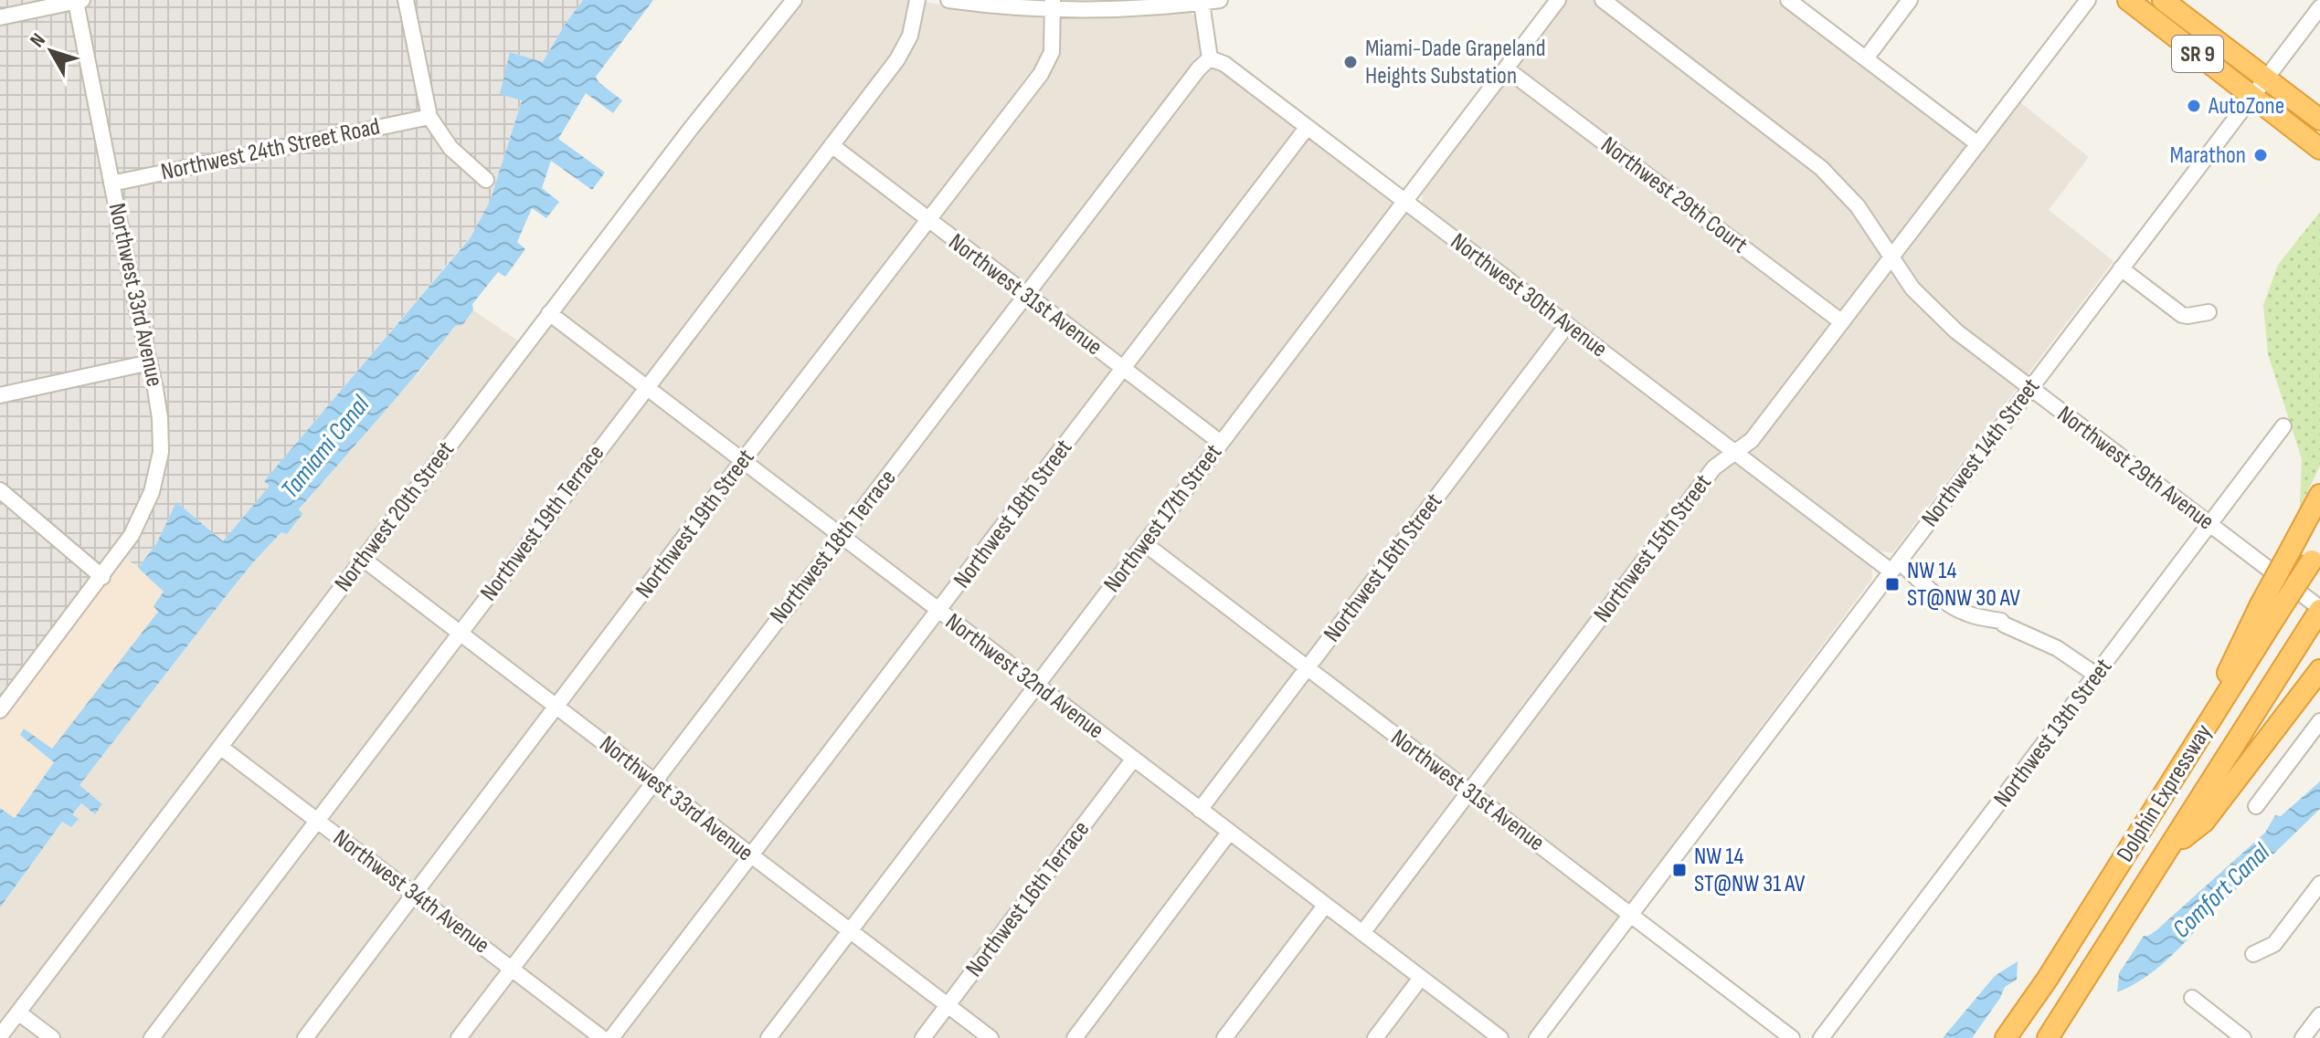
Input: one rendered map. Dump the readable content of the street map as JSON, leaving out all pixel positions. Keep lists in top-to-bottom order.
{
  "streets": {
    "highway": ["SR 9", "Dolphin Expressway"],
    "street": [
      "Northwest 24th Street Road",
      "Northwest 29th Court",
      "Northwest 33rd Avenue",
      "Northwest 31st Avenue",
      "Northwest 30th Avenue",
      "Northwest 14th Street",
      "Northwest 29th Avenue",
      "Northwest 18th Street",
      "Northwest 20th Street",
      "Northwest 17th Street",
      "Northwest 19th Terrace",
      "Northwest 19th Street",
      "Northwest 18th Terrace",
      "Northwest 15th Street",
      "Northwest 16th Street",
      "Northwest 32nd Avenue",
      "Northwest 13th Street",
      "Northwest 34th Avenue",
      "Northwest 16th Terrace"
    ]
  },
  "crossings": [
    ["SR 9", "Northwest 14th Street"],
    ["Northwest 24th Street Road", "Northwest 33rd Avenue"],
    ["Northwest 29th Court", "Northwest 17th Street"],
    ["Northwest 29th Court", "Northwest 15th Street"],
    ["Northwest 33rd Avenue", "Northwest 18th Street"],
    ["Northwest 33rd Avenue", "Northwest 20th Street"],
    ["Northwest 33rd Avenue", "Northwest 17th Street"],
    ["Northwest 33rd Avenue", "Northwest 19th Terrace"],
    ["Northwest 33rd Avenue", "Northwest 19th Street"],
    ["Northwest 33rd Avenue", "Northwest 18th Terrace"],
    ["Northwest 33rd Avenue", "Northwest 16th Terrace"],
    ["Northwest 31st Avenue", "Northwest 14th Street"],
    ["Northwest 31st Avenue", "Northwest 18th Street"],
    ["Northwest 31st Avenue", "Northwest 17th Street"],
    ["Northwest 31st Avenue", "Northwest 19th Terrace"],
    ["Northwest 31st Avenue", "Northwest 19th Street"],
    ["Northwest 31st Avenue", "Northwest 18th Terrace"],
    ["Northwest 31st Avenue", "Northwest 15th Street"],
    ["Northwest 31st Avenue", "Northwest 16th Street"],
    ["Northwest 30th Avenue", "Northwest 14th Street"],
    ["Northwest 30th Avenue", "Northwest 18th Street"],
    ["Northwest 30th Avenue", "Northwest 17th Street"],
    ["Northwest 30th Avenue", "Northwest 18th Terrace"],
    ["Northwest 30th Avenue", "Northwest 15th Street"],
    ["Northwest 30th Avenue", "Northwest 16th Street"],
    ["Northwest 30th Avenue", "Northwest 13th Street"],
    ["Northwest 14th Street", "Northwest 29th Avenue"],
    ["Northwest 29th Avenue", "Northwest 15th Street"],
    ["Northwest 29th Avenue", "Northwest 13th Street"],
    ["Northwest 29th Avenue", "Dolphin Expressway"],
    ["Northwest 18th Street", "Northwest 32nd Avenue"],
    ["Northwest 20th Street", "Northwest 32nd Avenue"],
    ["Northwest 20th Street", "Northwest 34th Avenue"],
    ["Northwest 17th Street", "Northwest 32nd Avenue"],
    ["Northwest 19th Terrace", "Northwest 32nd Avenue"],
    ["Northwest 19th Terrace", "Northwest 34th Avenue"],
    ["Northwest 19th Street", "Northwest 32nd Avenue"],
    ["Northwest 19th Street", "Northwest 34th Avenue"],
    ["Northwest 18th Terrace", "Northwest 32nd Avenue"],
    ["Northwest 18th Terrace", "Northwest 34th Avenue"],
    ["Northwest 15th Street", "Northwest 32nd Avenue"],
    ["Northwest 16th Street", "Northwest 32nd Avenue"],
    ["Northwest 32nd Avenue", "Northwest 16th Terrace"]
  ],
  "water": ["Tamiami Canal", "Comfort Canal"],
  "places": {
    "other": ["Miami-Dade Grapeland Heights Substation", "AutoZone", "Marathon"],
    "transit": ["NW 14 ST@NW 30 AV", "NW 14 ST@NW 31 AV"]
  },
  "north": "top left"
}
